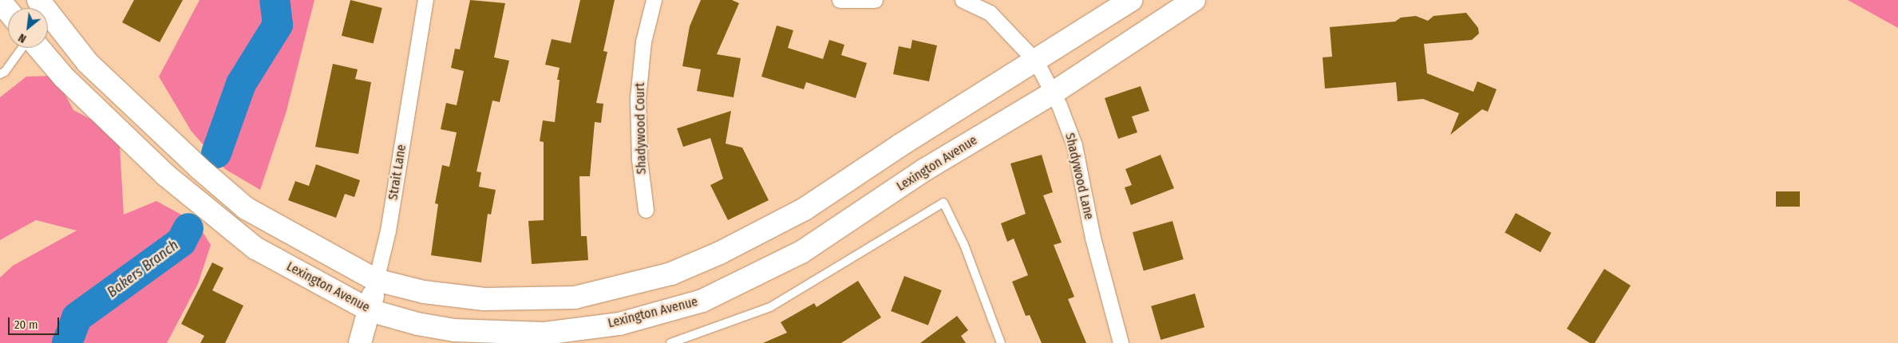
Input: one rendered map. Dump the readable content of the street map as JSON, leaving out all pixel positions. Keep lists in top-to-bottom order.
{
  "streets": {
    "street": [
      "Shadywood Court",
      "Lexington Avenue",
      "Strait Lane",
      "Shadywood Lane"
    ]
  },
  "crossings": [
    ["Lexington Avenue", "Strait Lane"],
    ["Lexington Avenue", "Shadywood Lane"]
  ],
  "water": ["Bakers Branch"],
  "scale_bar": "20 m",
  "north": "bottom left"
}
